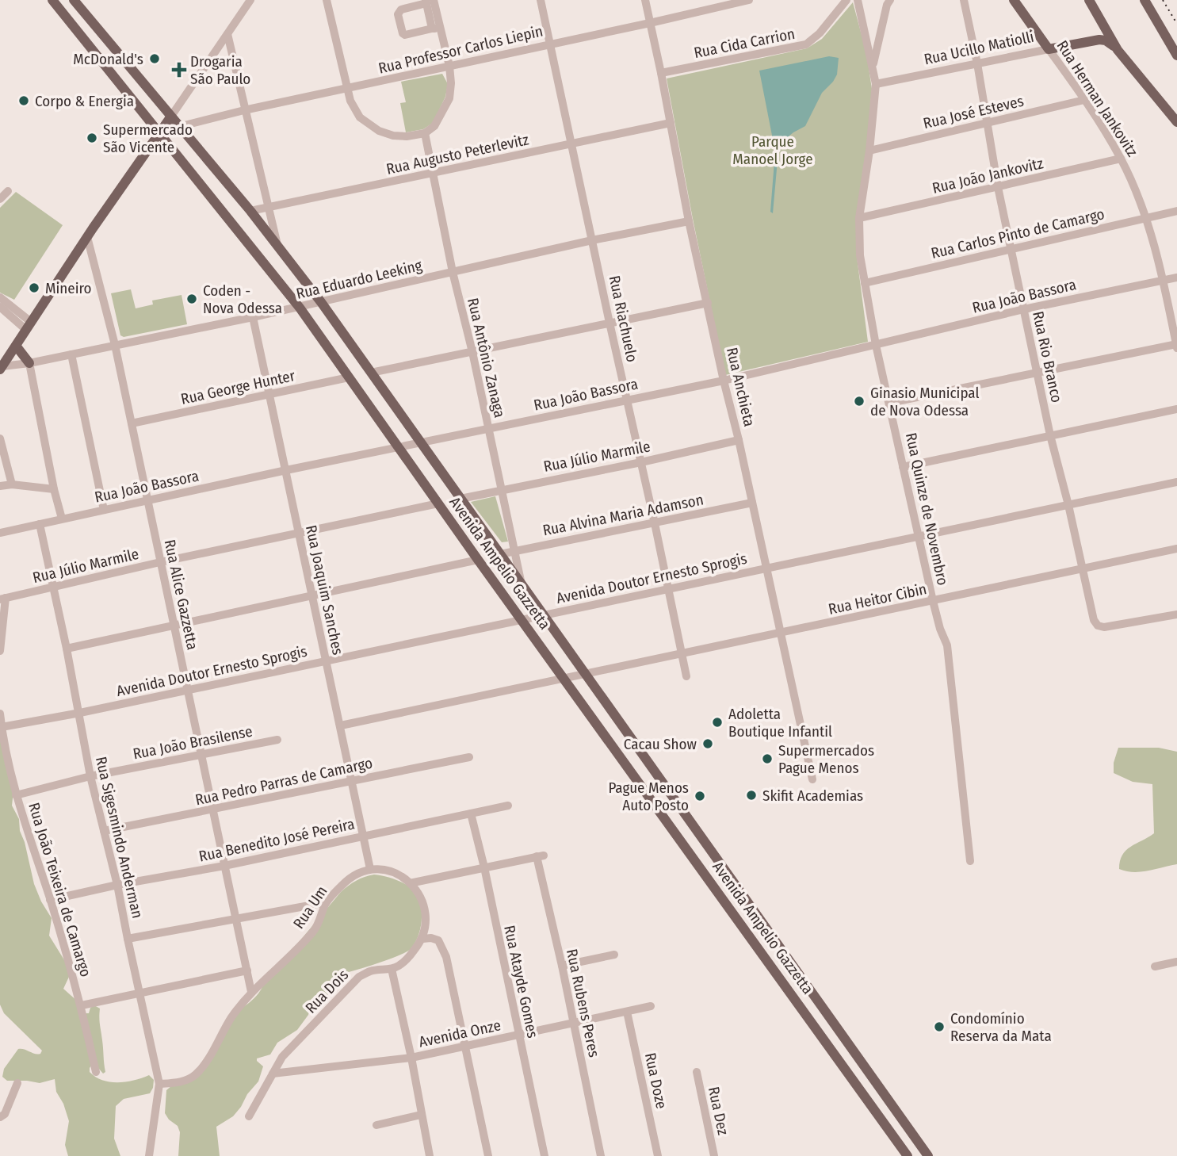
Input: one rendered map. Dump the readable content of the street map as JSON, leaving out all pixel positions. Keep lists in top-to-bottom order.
{
  "streets": {
    "main road": ["Rua Ucillo Matiolli", "Rua Herman Jankovitz", "Avenida Ampelio Gazzetta"],
    "street": [
      "Rua Cida Carrion",
      "Rua Professor Carlos Liepin",
      "Rua José Esteves",
      "Rua Augusto Peterlevitz",
      "Rua João Jankovitz",
      "Rua Carlos Pinto de Camargo",
      "Rua Eduardo Leeking",
      "Rua João Bassora",
      "Rua Riachuelo",
      "Rua Rio Branco",
      "Rua Antônio Zanaga",
      "Rua George Hunter",
      "Rua Anchieta",
      "Rua Júlio Marmile",
      "Rua Quinze de Novembro",
      "Rua Alvina Maria Adamson",
      "Avenida Doutor Ernesto Sprogis",
      "Rua Joaquim Sanches",
      "Rua Alice Gazzetta",
      "Rua Heitor Cibin",
      "Rua João Brasilense",
      "Rua Pedro Parras de Camargo",
      "Rua Sigesmindo Anderman",
      "Rua Benedito José Pereira",
      "Rua João Teixeira de Camargo",
      "Rua Um",
      "Rua Atayde Gomes",
      "Rua Dois",
      "Rua Rubens Peres",
      "Avenida Onze",
      "Rua Doze",
      "Rua Dez"
    ]
  },
  "crossings": [
    ["Rua Cida Carrion", "Rua Anchieta"],
    ["Rua Ucillo Matiolli", "Rua Herman Jankovitz"],
    ["Rua Ucillo Matiolli", "Rua Rio Branco"],
    ["Rua Ucillo Matiolli", "Rua Quinze de Novembro"],
    ["Rua Professor Carlos Liepin", "Rua Riachuelo"],
    ["Rua Professor Carlos Liepin", "Rua Anchieta"],
    ["Rua Professor Carlos Liepin", "Avenida Ampelio Gazzetta"],
    ["Rua Herman Jankovitz", "Rua José Esteves"],
    ["Rua Herman Jankovitz", "Rua João Jankovitz"],
    ["Rua Herman Jankovitz", "Rua Carlos Pinto de Camargo"],
    ["Rua Herman Jankovitz", "Rua João Bassora"],
    ["Rua José Esteves", "Rua Rio Branco"],
    ["Rua José Esteves", "Rua Quinze de Novembro"],
    ["Rua Augusto Peterlevitz", "Rua Riachuelo"],
    ["Rua Augusto Peterlevitz", "Rua Antônio Zanaga"],
    ["Rua Augusto Peterlevitz", "Rua Anchieta"],
    ["Rua Augusto Peterlevitz", "Avenida Ampelio Gazzetta"],
    ["Rua João Jankovitz", "Rua Rio Branco"],
    ["Rua João Jankovitz", "Rua Quinze de Novembro"],
    ["Rua Carlos Pinto de Camargo", "Rua Rio Branco"],
    ["Rua Carlos Pinto de Camargo", "Rua Quinze de Novembro"],
    ["Rua Eduardo Leeking", "Rua Riachuelo"],
    ["Rua Eduardo Leeking", "Rua Antônio Zanaga"],
    ["Rua Eduardo Leeking", "Rua Anchieta"],
    ["Rua Eduardo Leeking", "Avenida Ampelio Gazzetta"],
    ["Rua Eduardo Leeking", "Rua Joaquim Sanches"],
    ["Rua Eduardo Leeking", "Rua Alice Gazzetta"],
    ["Rua João Bassora", "Rua Riachuelo"],
    ["Rua João Bassora", "Rua Rio Branco"],
    ["Rua João Bassora", "Rua Antônio Zanaga"],
    ["Rua João Bassora", "Rua Anchieta"],
    ["Rua João Bassora", "Rua Quinze de Novembro"],
    ["Rua João Bassora", "Avenida Ampelio Gazzetta"],
    ["Rua João Bassora", "Rua Joaquim Sanches"],
    ["Rua João Bassora", "Rua Alice Gazzetta"],
    ["Rua João Bassora", "Rua Sigesmindo Anderman"],
    ["Rua Riachuelo", "Rua Júlio Marmile"],
    ["Rua Riachuelo", "Rua Alvina Maria Adamson"],
    ["Rua Riachuelo", "Avenida Doutor Ernesto Sprogis"],
    ["Rua Riachuelo", "Rua Heitor Cibin"],
    ["Rua Rio Branco", "Avenida Doutor Ernesto Sprogis"],
    ["Rua Rio Branco", "Rua Heitor Cibin"],
    ["Rua Antônio Zanaga", "Rua Júlio Marmile"],
    ["Rua Antônio Zanaga", "Rua Alvina Maria Adamson"],
    ["Rua Antônio Zanaga", "Avenida Ampelio Gazzetta"],
    ["Rua George Hunter", "Avenida Ampelio Gazzetta"],
    ["Rua George Hunter", "Rua Joaquim Sanches"],
    ["Rua George Hunter", "Rua Alice Gazzetta"],
    ["Rua Anchieta", "Rua Júlio Marmile"],
    ["Rua Anchieta", "Rua Alvina Maria Adamson"],
    ["Rua Anchieta", "Avenida Doutor Ernesto Sprogis"],
    ["Rua Anchieta", "Rua Heitor Cibin"],
    ["Rua Júlio Marmile", "Avenida Ampelio Gazzetta"],
    ["Rua Júlio Marmile", "Rua Joaquim Sanches"],
    ["Rua Júlio Marmile", "Rua Alice Gazzetta"],
    ["Rua Júlio Marmile", "Rua Sigesmindo Anderman"],
    ["Rua Quinze de Novembro", "Avenida Doutor Ernesto Sprogis"],
    ["Rua Quinze de Novembro", "Rua Heitor Cibin"],
    ["Rua Alvina Maria Adamson", "Avenida Ampelio Gazzetta"],
    ["Avenida Ampelio Gazzetta", "Avenida Doutor Ernesto Sprogis"],
    ["Avenida Ampelio Gazzetta", "Rua Heitor Cibin"],
    ["Avenida Doutor Ernesto Sprogis", "Rua Joaquim Sanches"],
    ["Avenida Doutor Ernesto Sprogis", "Rua Alice Gazzetta"],
    ["Avenida Doutor Ernesto Sprogis", "Rua Sigesmindo Anderman"],
    ["Avenida Doutor Ernesto Sprogis", "Rua João Teixeira de Camargo"],
    ["Rua Joaquim Sanches", "Rua Pedro Parras de Camargo"],
    ["Rua Joaquim Sanches", "Rua Benedito José Pereira"],
    ["Rua Joaquim Sanches", "Rua Um"],
    ["Rua Alice Gazzetta", "Rua João Brasilense"],
    ["Rua Alice Gazzetta", "Rua Pedro Parras de Camargo"],
    ["Rua Alice Gazzetta", "Rua Benedito José Pereira"],
    ["Rua Alice Gazzetta", "Rua Um"],
    ["Rua João Brasilense", "Rua Sigesmindo Anderman"],
    ["Rua João Brasilense", "Rua João Teixeira de Camargo"],
    ["Rua Pedro Parras de Camargo", "Rua Sigesmindo Anderman"],
    ["Rua Sigesmindo Anderman", "Rua Benedito José Pereira"],
    ["Rua Sigesmindo Anderman", "Rua Um"],
    ["Rua Benedito José Pereira", "Rua João Teixeira de Camargo"],
    ["Rua Benedito José Pereira", "Rua Atayde Gomes"],
    ["Rua Atayde Gomes", "Rua Rubens Peres"],
    ["Rua Atayde Gomes", "Avenida Onze"],
    ["Rua Dois", "Avenida Onze"],
    ["Rua Rubens Peres", "Avenida Onze"],
    ["Avenida Onze", "Rua Doze"]
  ],
  "parks": ["Parque Manoel Jorge"],
  "places": {
    "other": [
      "McDonald's",
      "Corpo & Energia",
      "Supermercado São Vicente",
      "Mineiro",
      "Coden - Nova Odessa",
      "Ginasio Municipal de Nova Odessa",
      "Adoletta Boutique Infantil",
      "Cacau Show",
      "Supermercados Pague Menos",
      "Skifit Academias",
      "Pague Menos Auto Posto",
      "Condomínio Reserva da Mata"
    ],
    "health": ["Drogaria São Paulo"]
  }
}
